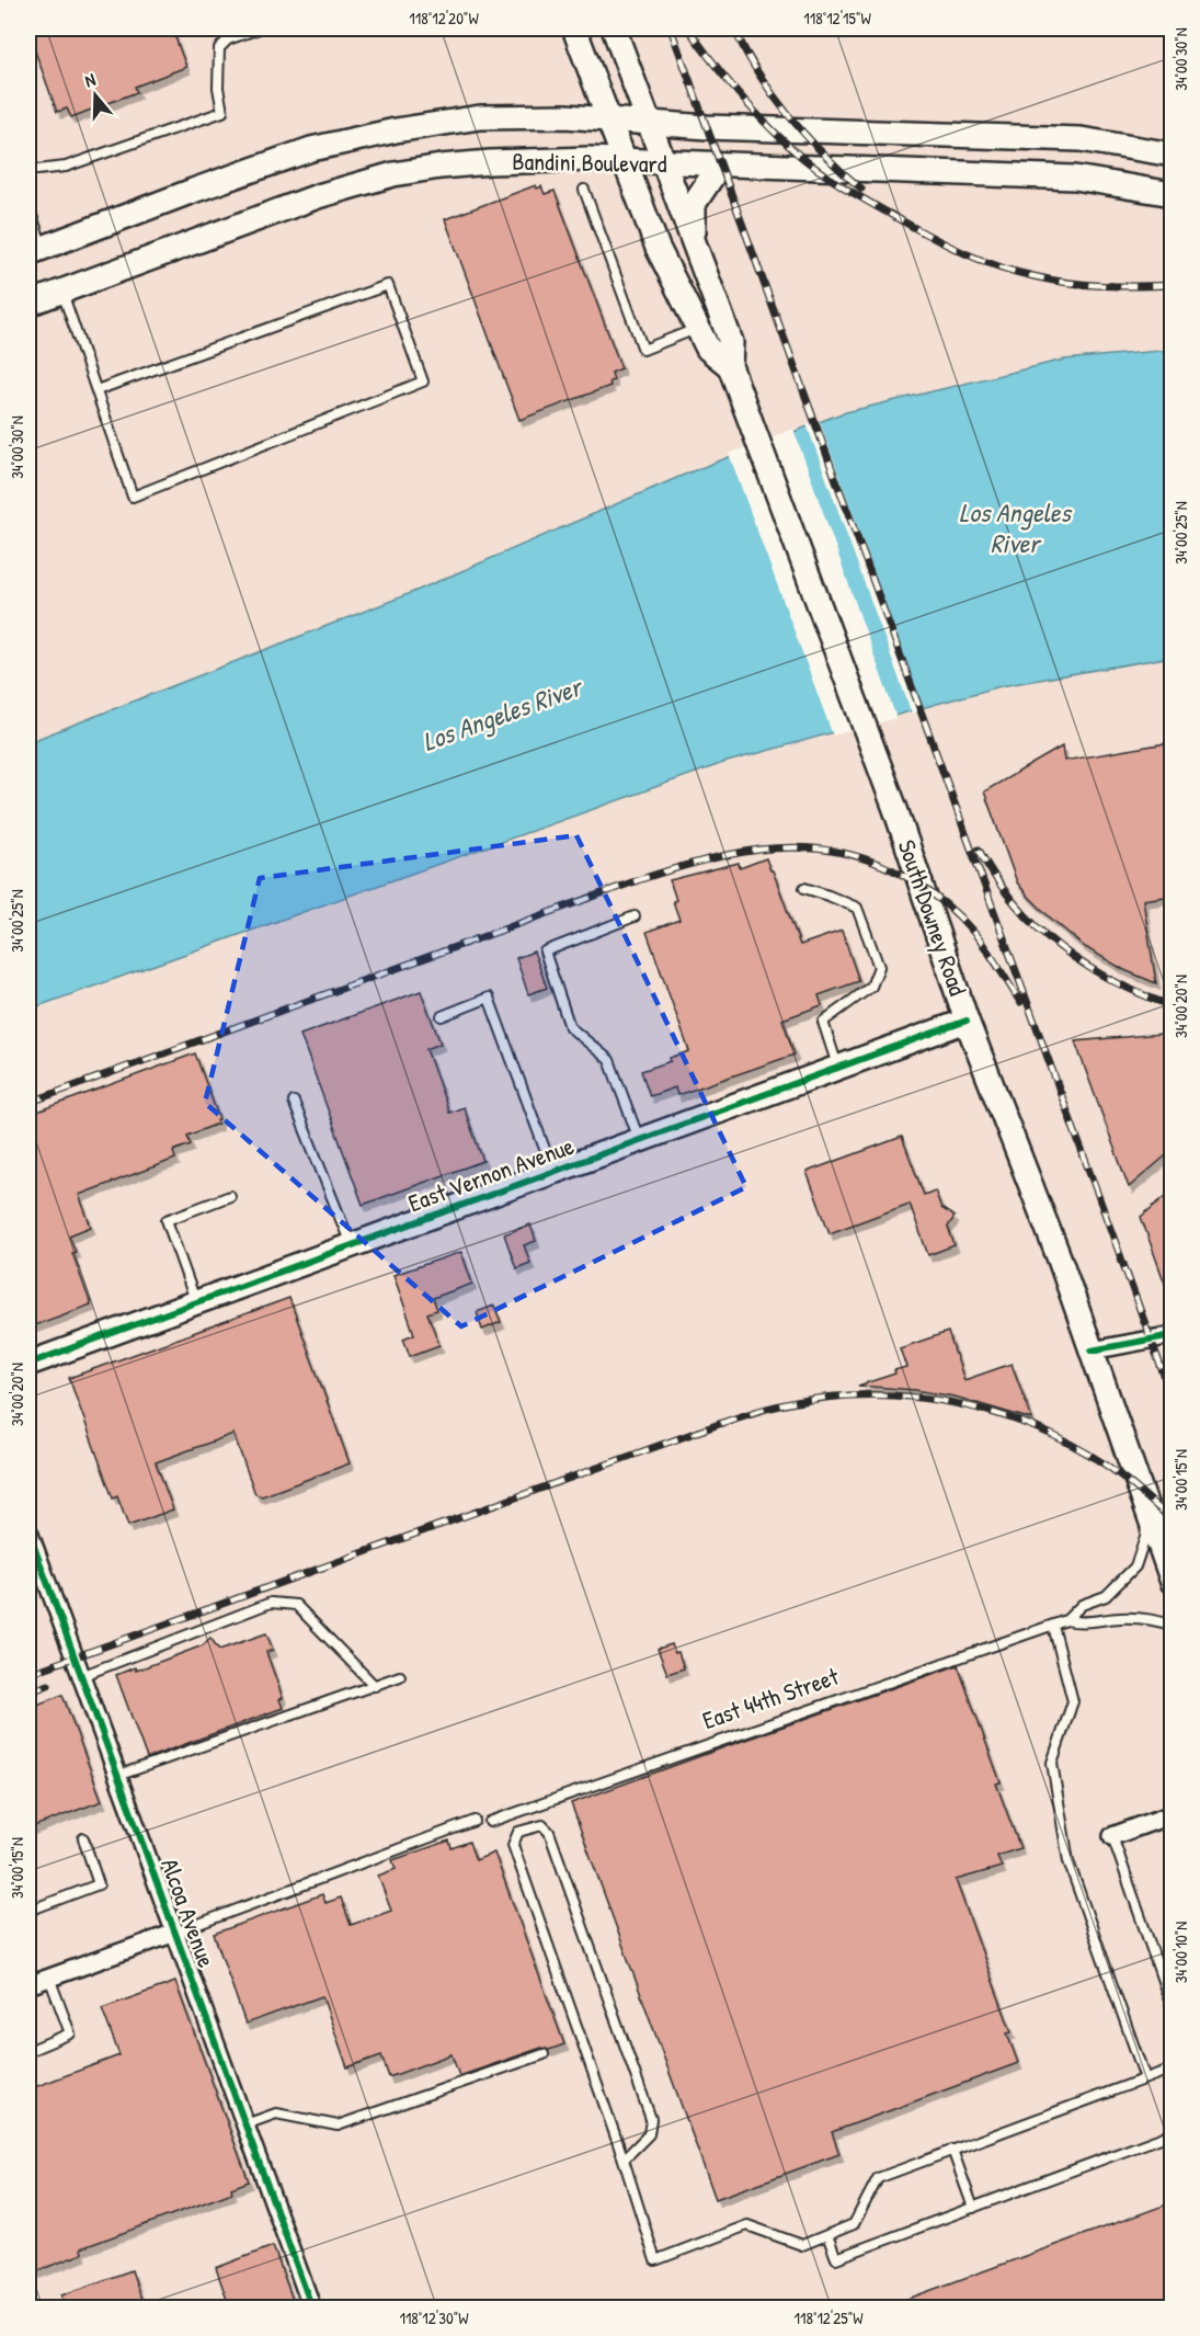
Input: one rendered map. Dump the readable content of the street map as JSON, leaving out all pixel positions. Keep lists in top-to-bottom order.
{
  "streets": {
    "main road": ["Bandini Boulevard", "South Downey Road", "East Vernon Avenue"],
    "street": ["Alcoa Avenue"],
    "lane": ["East 44th Street"]
  },
  "crossings": [
    ["Bandini Boulevard", "South Downey Road"],
    ["South Downey Road", "East Vernon Avenue"],
    ["South Downey Road", "East 44th Street"]
  ],
  "water": ["Los Angeles River"],
  "north": "top",
  "coordinates": [
    "118°12'20\"W",
    "118°12'15\"W",
    "34°00'30\"N",
    "34°00'25\"N",
    "34°00'20\"N",
    "34°00'15\"N",
    "34°00'10\"N",
    "118°12'30\"W",
    "118°12'25\"W"
  ]
}
